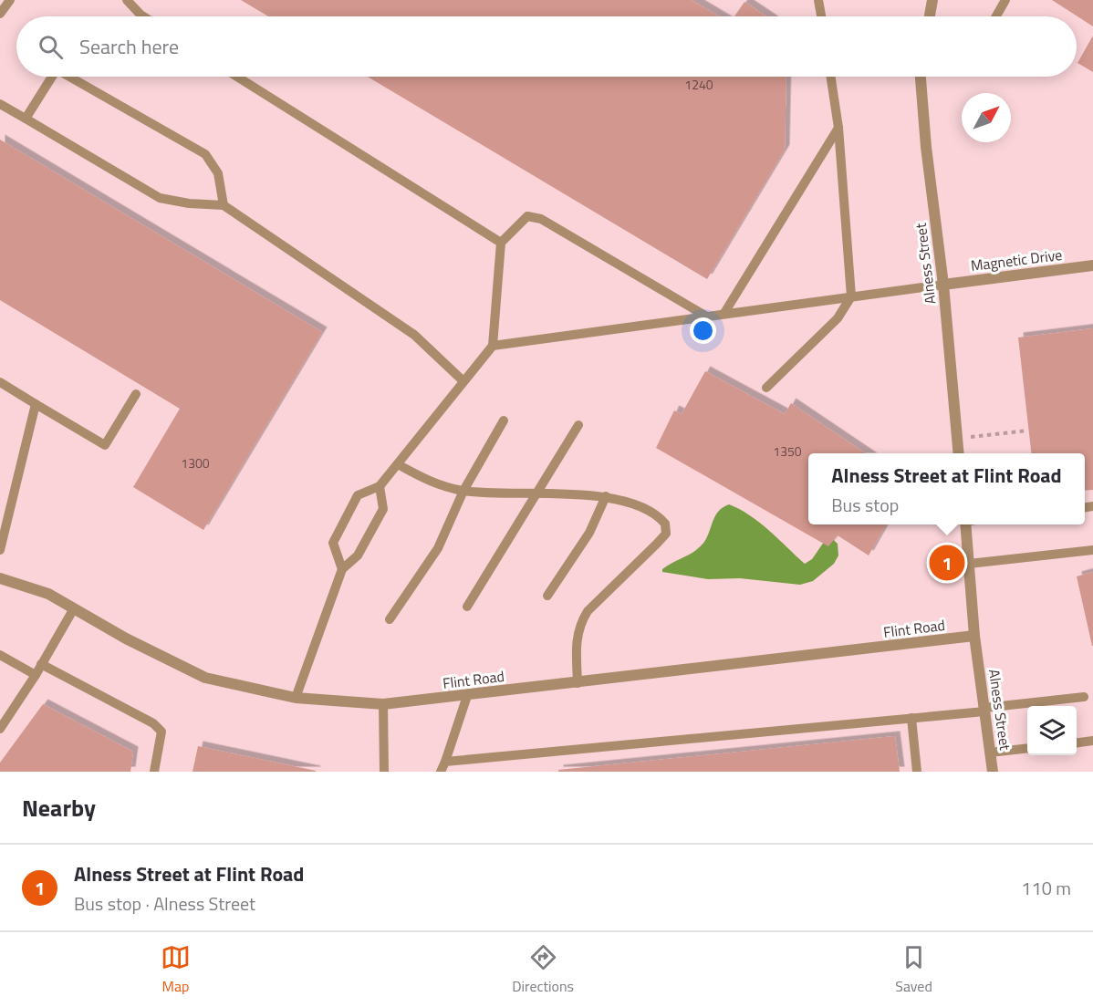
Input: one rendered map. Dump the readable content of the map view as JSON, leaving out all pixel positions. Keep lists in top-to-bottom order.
{
  "streets": {
    "street": ["Magnetic Drive", "Alness Street", "Flint Road"]
  },
  "crossings": [
    ["Magnetic Drive", "Alness Street"],
    ["Alness Street", "Flint Road"]
  ],
  "house_numbers": ["1240", "1350", "1300"],
  "north": "top right",
  "page": {
    "search": "Search here",
    "popup": ["Alness Street at Flint Road", "Bus stop"],
    "pins": "1",
    "heading": "Nearby",
    "list": [
      {
        "mark": "1",
        "name": "Alness Street at Flint Road",
        "note": "Bus stop · Alness Street",
        "value": "110 m"
      }
    ],
    "nav": ["Map", "Directions", "Saved"]
  }
}
